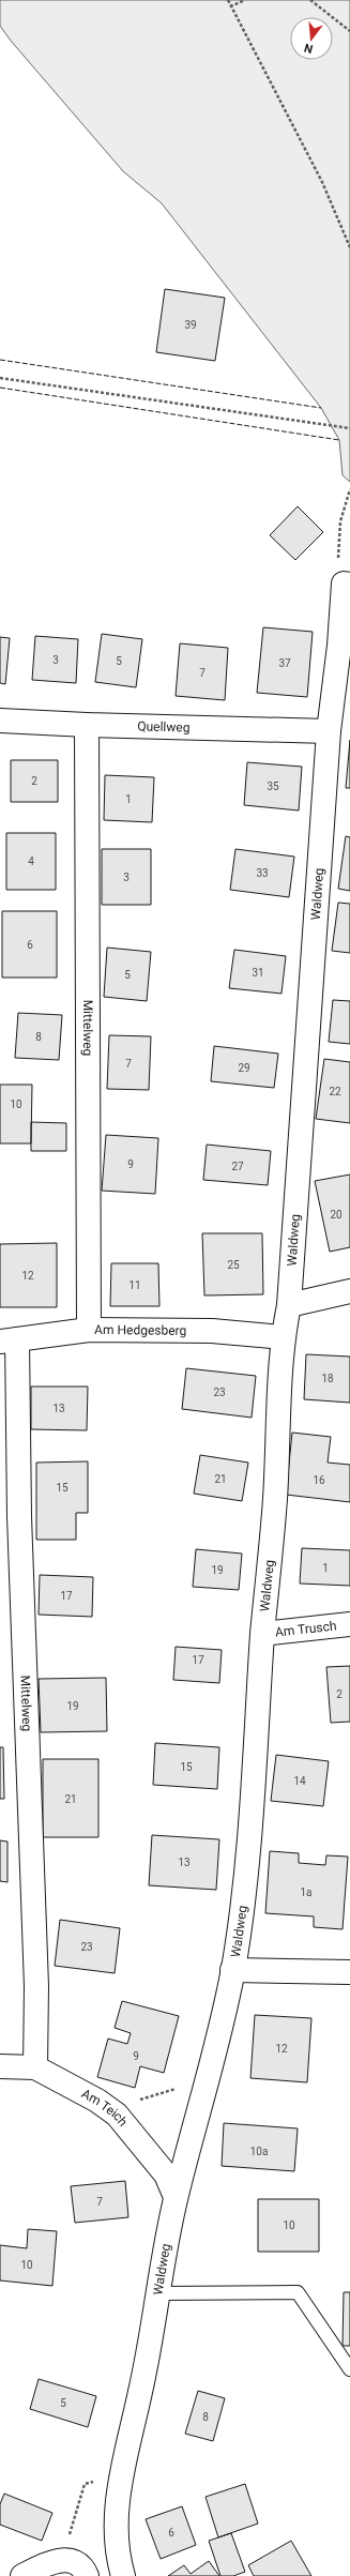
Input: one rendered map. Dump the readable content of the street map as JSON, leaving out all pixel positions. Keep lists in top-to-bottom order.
{
  "streets": {
    "street": [
      "Quellweg",
      "Waldweg",
      "Mittelweg",
      "Am Hedgesberg",
      "Am Trusch",
      "Am Teich"
    ]
  },
  "crossings": [
    ["Quellweg", "Waldweg"],
    ["Quellweg", "Mittelweg"],
    ["Waldweg", "Am Hedgesberg"],
    ["Waldweg", "Am Trusch"],
    ["Waldweg", "Am Teich"],
    ["Mittelweg", "Am Hedgesberg"],
    ["Mittelweg", "Am Teich"]
  ],
  "house_numbers": [
    "39",
    "3",
    "5",
    "37",
    "7",
    "2",
    "35",
    "1",
    "4",
    "33",
    "3",
    "6",
    "31",
    "5",
    "8",
    "7",
    "29",
    "22",
    "10",
    "9",
    "27",
    "20",
    "25",
    "12",
    "11",
    "18",
    "23",
    "13",
    "21",
    "16",
    "15",
    "1",
    "19",
    "17",
    "17",
    "2",
    "19",
    "15",
    "14",
    "21",
    "13",
    "1a",
    "23",
    "12",
    "9",
    "10a",
    "7",
    "10",
    "10",
    "5",
    "8",
    "6"
  ],
  "north": "bottom"
}
